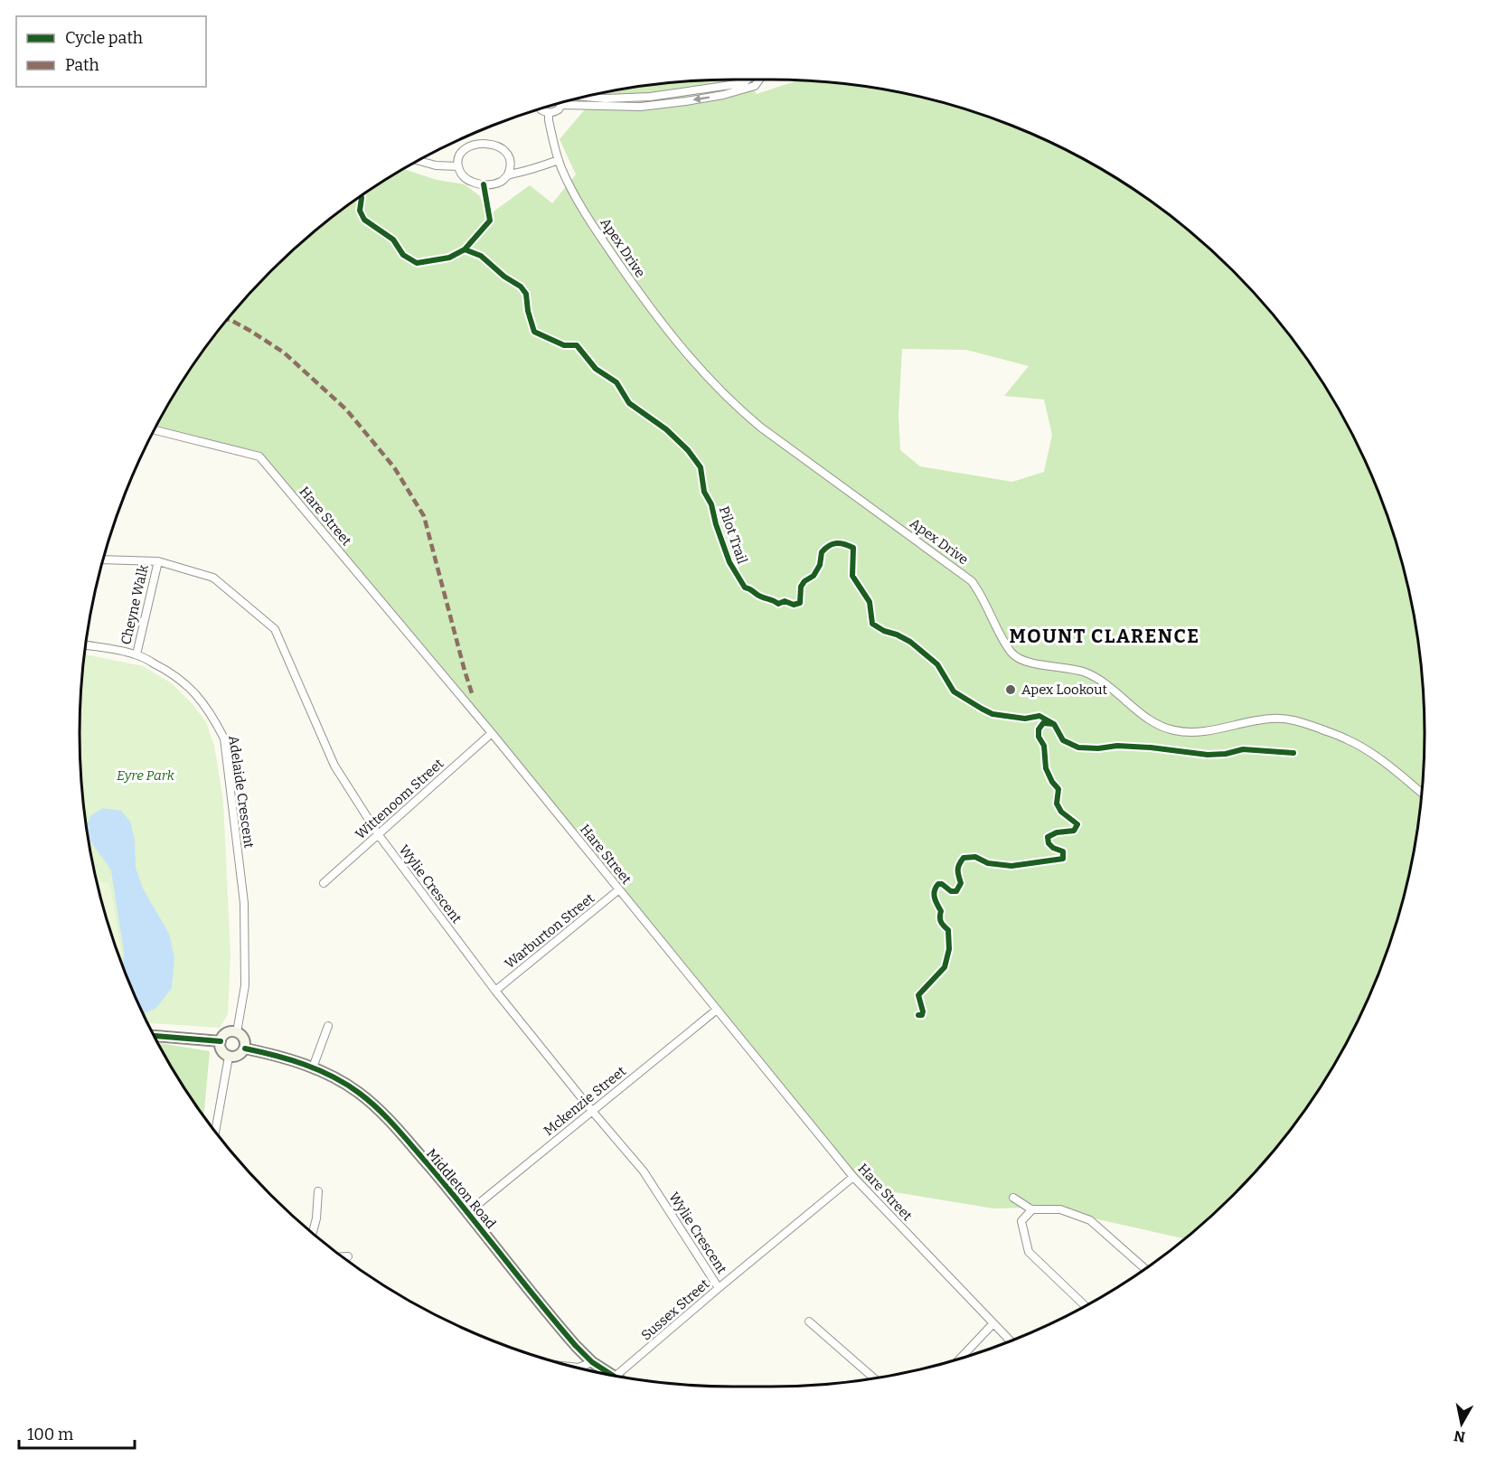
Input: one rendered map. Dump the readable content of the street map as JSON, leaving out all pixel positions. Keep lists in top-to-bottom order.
{
  "streets": {
    "main road": ["Middleton Road"],
    "street": [
      "Apex Drive",
      "Hare Street",
      "Cheyne Walk",
      "Adelaide Crescent",
      "Wittenoom Street",
      "Wylie Crescent",
      "Warburton Street",
      "Mckenzie Street",
      "Sussex Street"
    ],
    "cycle path": ["Pilot Trail"]
  },
  "crossings": [
    ["Hare Street", "Wittenoom Street"],
    ["Hare Street", "Warburton Street"],
    ["Hare Street", "Mckenzie Street"],
    ["Hare Street", "Sussex Street"],
    ["Cheyne Walk", "Adelaide Crescent"],
    ["Cheyne Walk", "Wylie Crescent"],
    ["Adelaide Crescent", "Middleton Road"],
    ["Wittenoom Street", "Wylie Crescent"],
    ["Wylie Crescent", "Warburton Street"],
    ["Wylie Crescent", "Mckenzie Street"],
    ["Wylie Crescent", "Sussex Street"],
    ["Mckenzie Street", "Middleton Road"]
  ],
  "districts": ["MOUNT CLARENCE"],
  "parks": ["Eyre Park"],
  "places": ["Apex Lookout"],
  "legend": ["Cycle path", "Path"],
  "scale_bar": "100 m",
  "north": "bottom"
}
